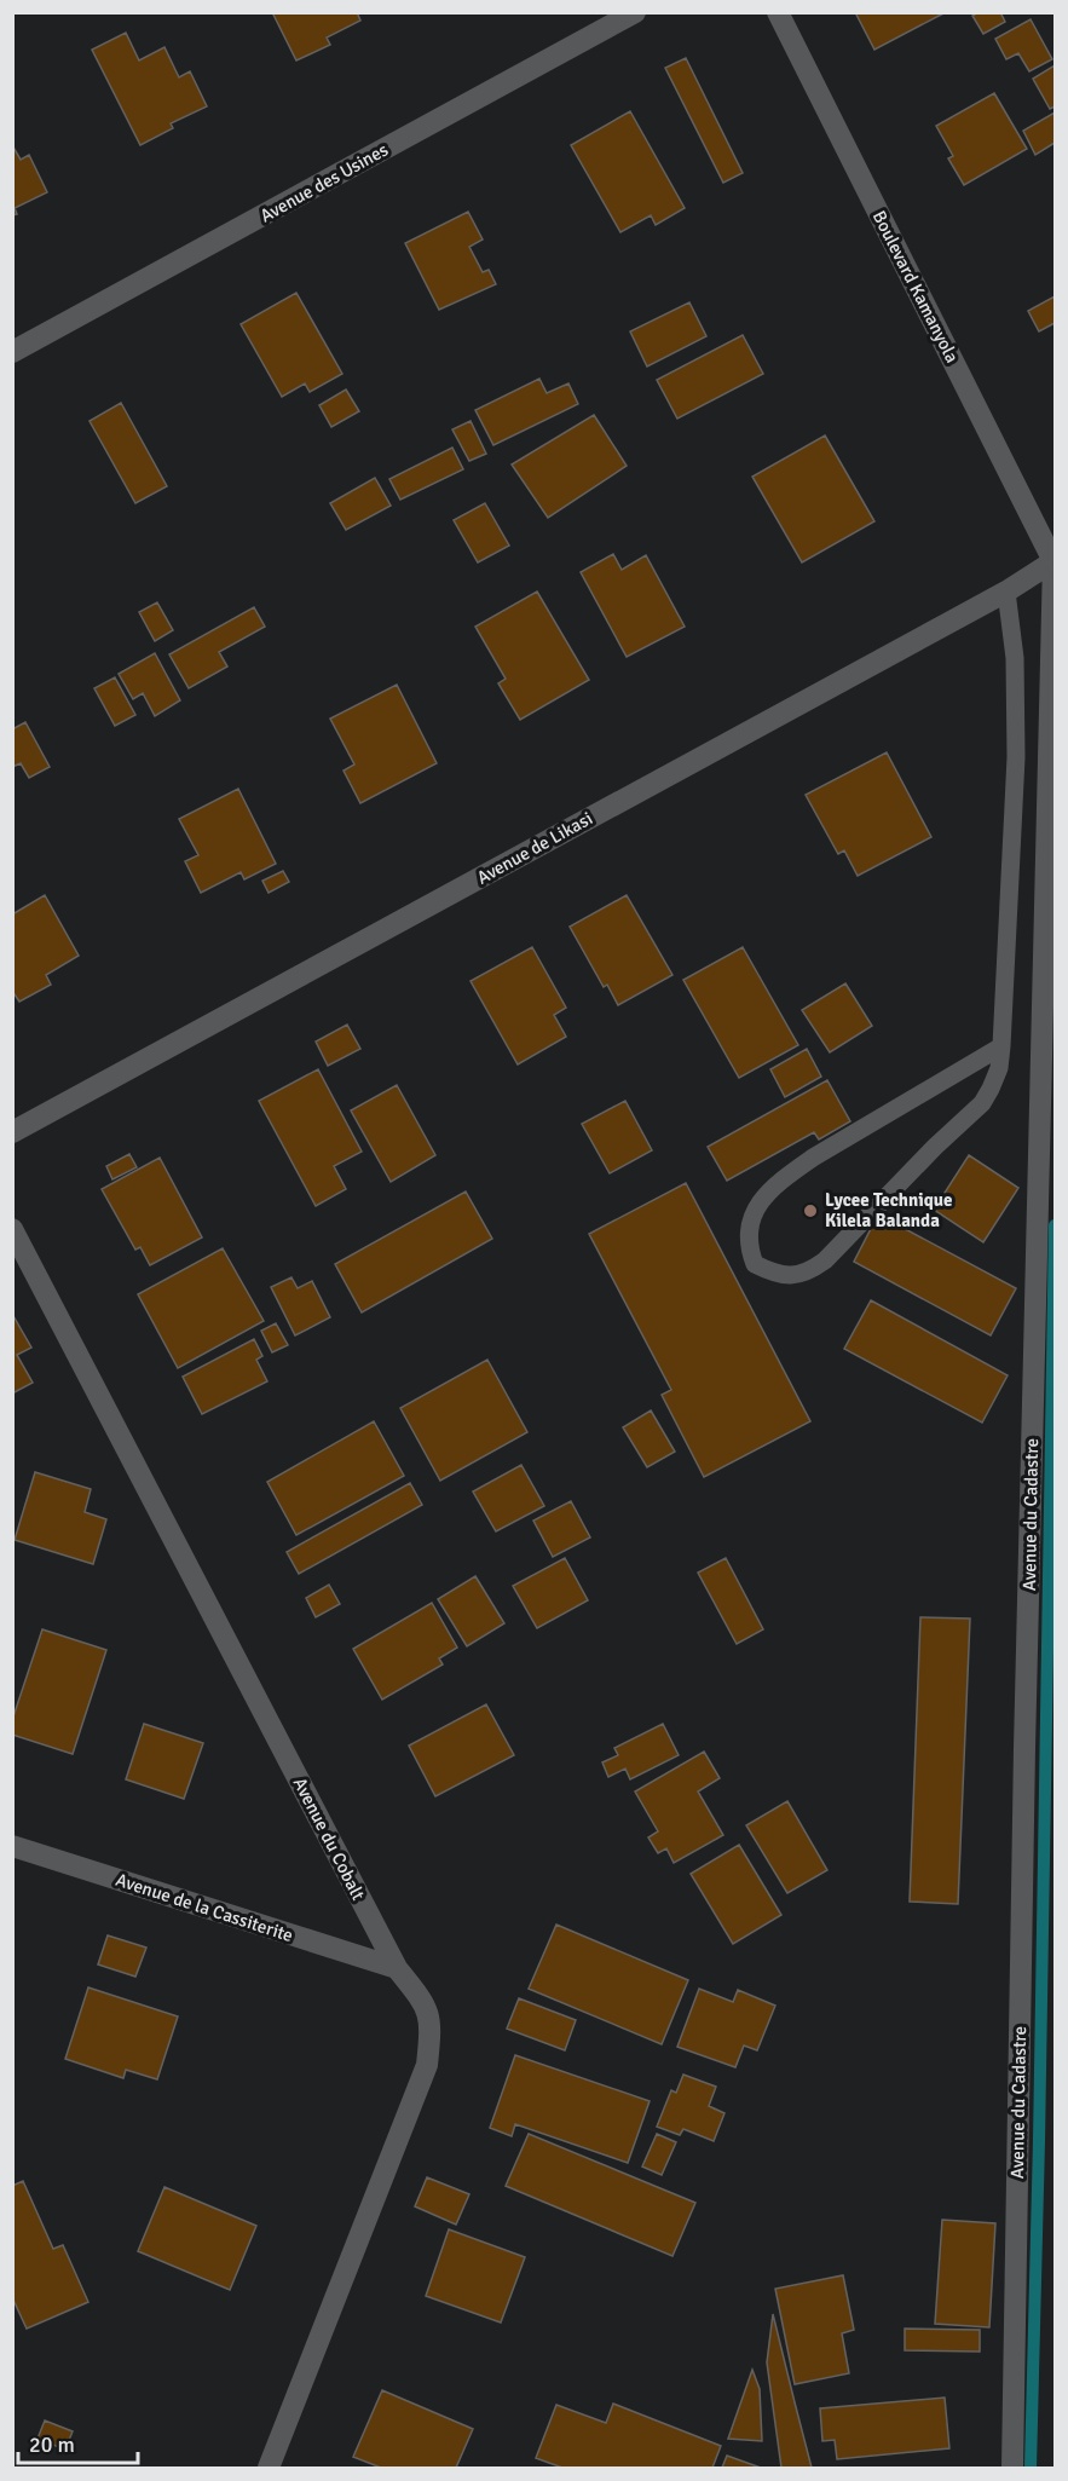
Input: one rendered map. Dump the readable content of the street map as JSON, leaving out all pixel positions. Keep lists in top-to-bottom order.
{
  "streets": {
    "street": [
      "Avenue des Usines",
      "Boulevard Kamanyola",
      "Avenue de Likasi",
      "Avenue du Cadastre",
      "Avenue du Cobalt",
      "Avenue de la Cassiterite"
    ]
  },
  "crossings": [
    ["Boulevard Kamanyola", "Avenue de Likasi"],
    ["Boulevard Kamanyola", "Avenue du Cadastre"],
    ["Avenue de Likasi", "Avenue du Cadastre"],
    ["Avenue du Cobalt", "Avenue de la Cassiterite"]
  ],
  "places": ["Lycee Technique Kilela Balanda"],
  "scale_bar": "20 m"
}
